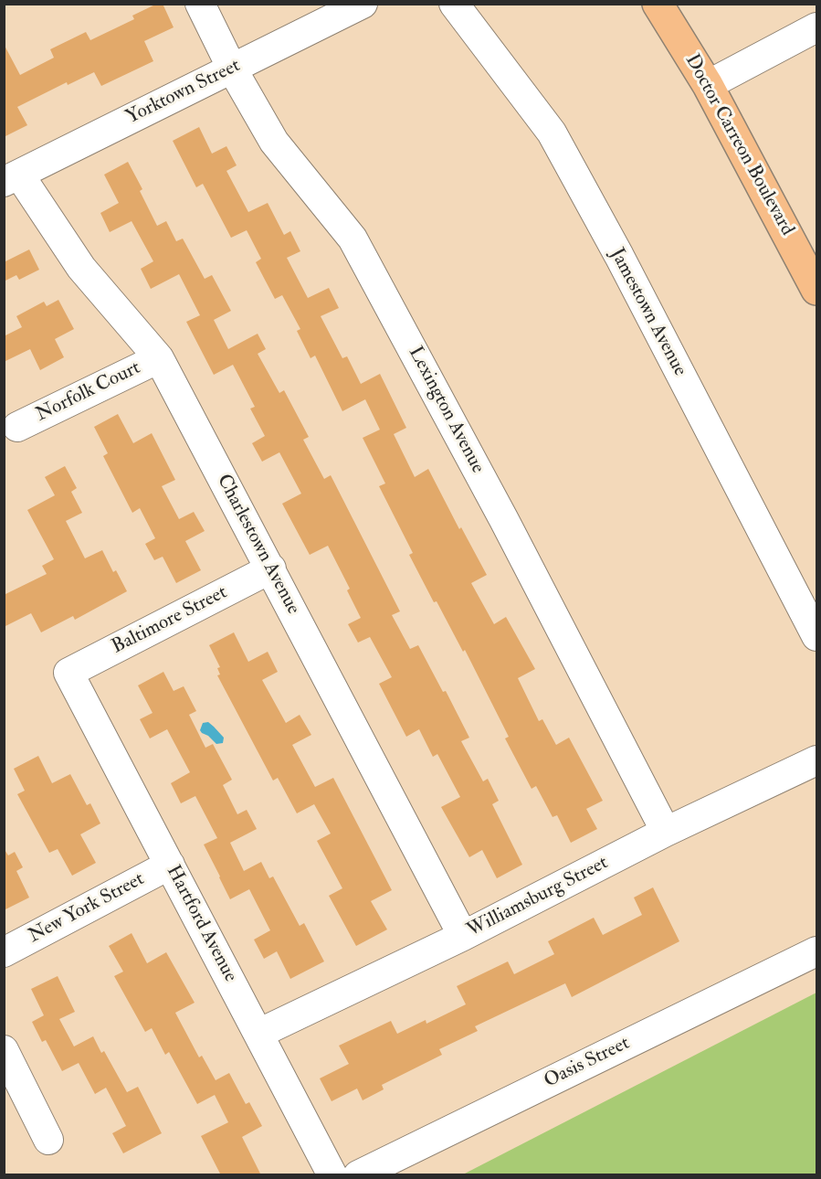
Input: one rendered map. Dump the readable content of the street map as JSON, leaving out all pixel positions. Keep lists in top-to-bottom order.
{
  "streets": {
    "main road": ["Doctor Carreon Boulevard"],
    "street": [
      "Yorktown Street",
      "Jamestown Avenue",
      "Norfolk Court",
      "Lexington Avenue",
      "Charlestown Avenue",
      "Baltimore Street",
      "Williamsburg Street",
      "New York Street",
      "Hartford Avenue",
      "Oasis Street"
    ]
  },
  "crossings": [
    ["Yorktown Street", "Lexington Avenue"],
    ["Yorktown Street", "Charlestown Avenue"],
    ["Norfolk Court", "Charlestown Avenue"],
    ["Lexington Avenue", "Williamsburg Street"],
    ["Charlestown Avenue", "Baltimore Street"],
    ["Charlestown Avenue", "Williamsburg Street"],
    ["Baltimore Street", "Hartford Avenue"],
    ["Williamsburg Street", "Hartford Avenue"],
    ["New York Street", "Hartford Avenue"]
  ]
}
